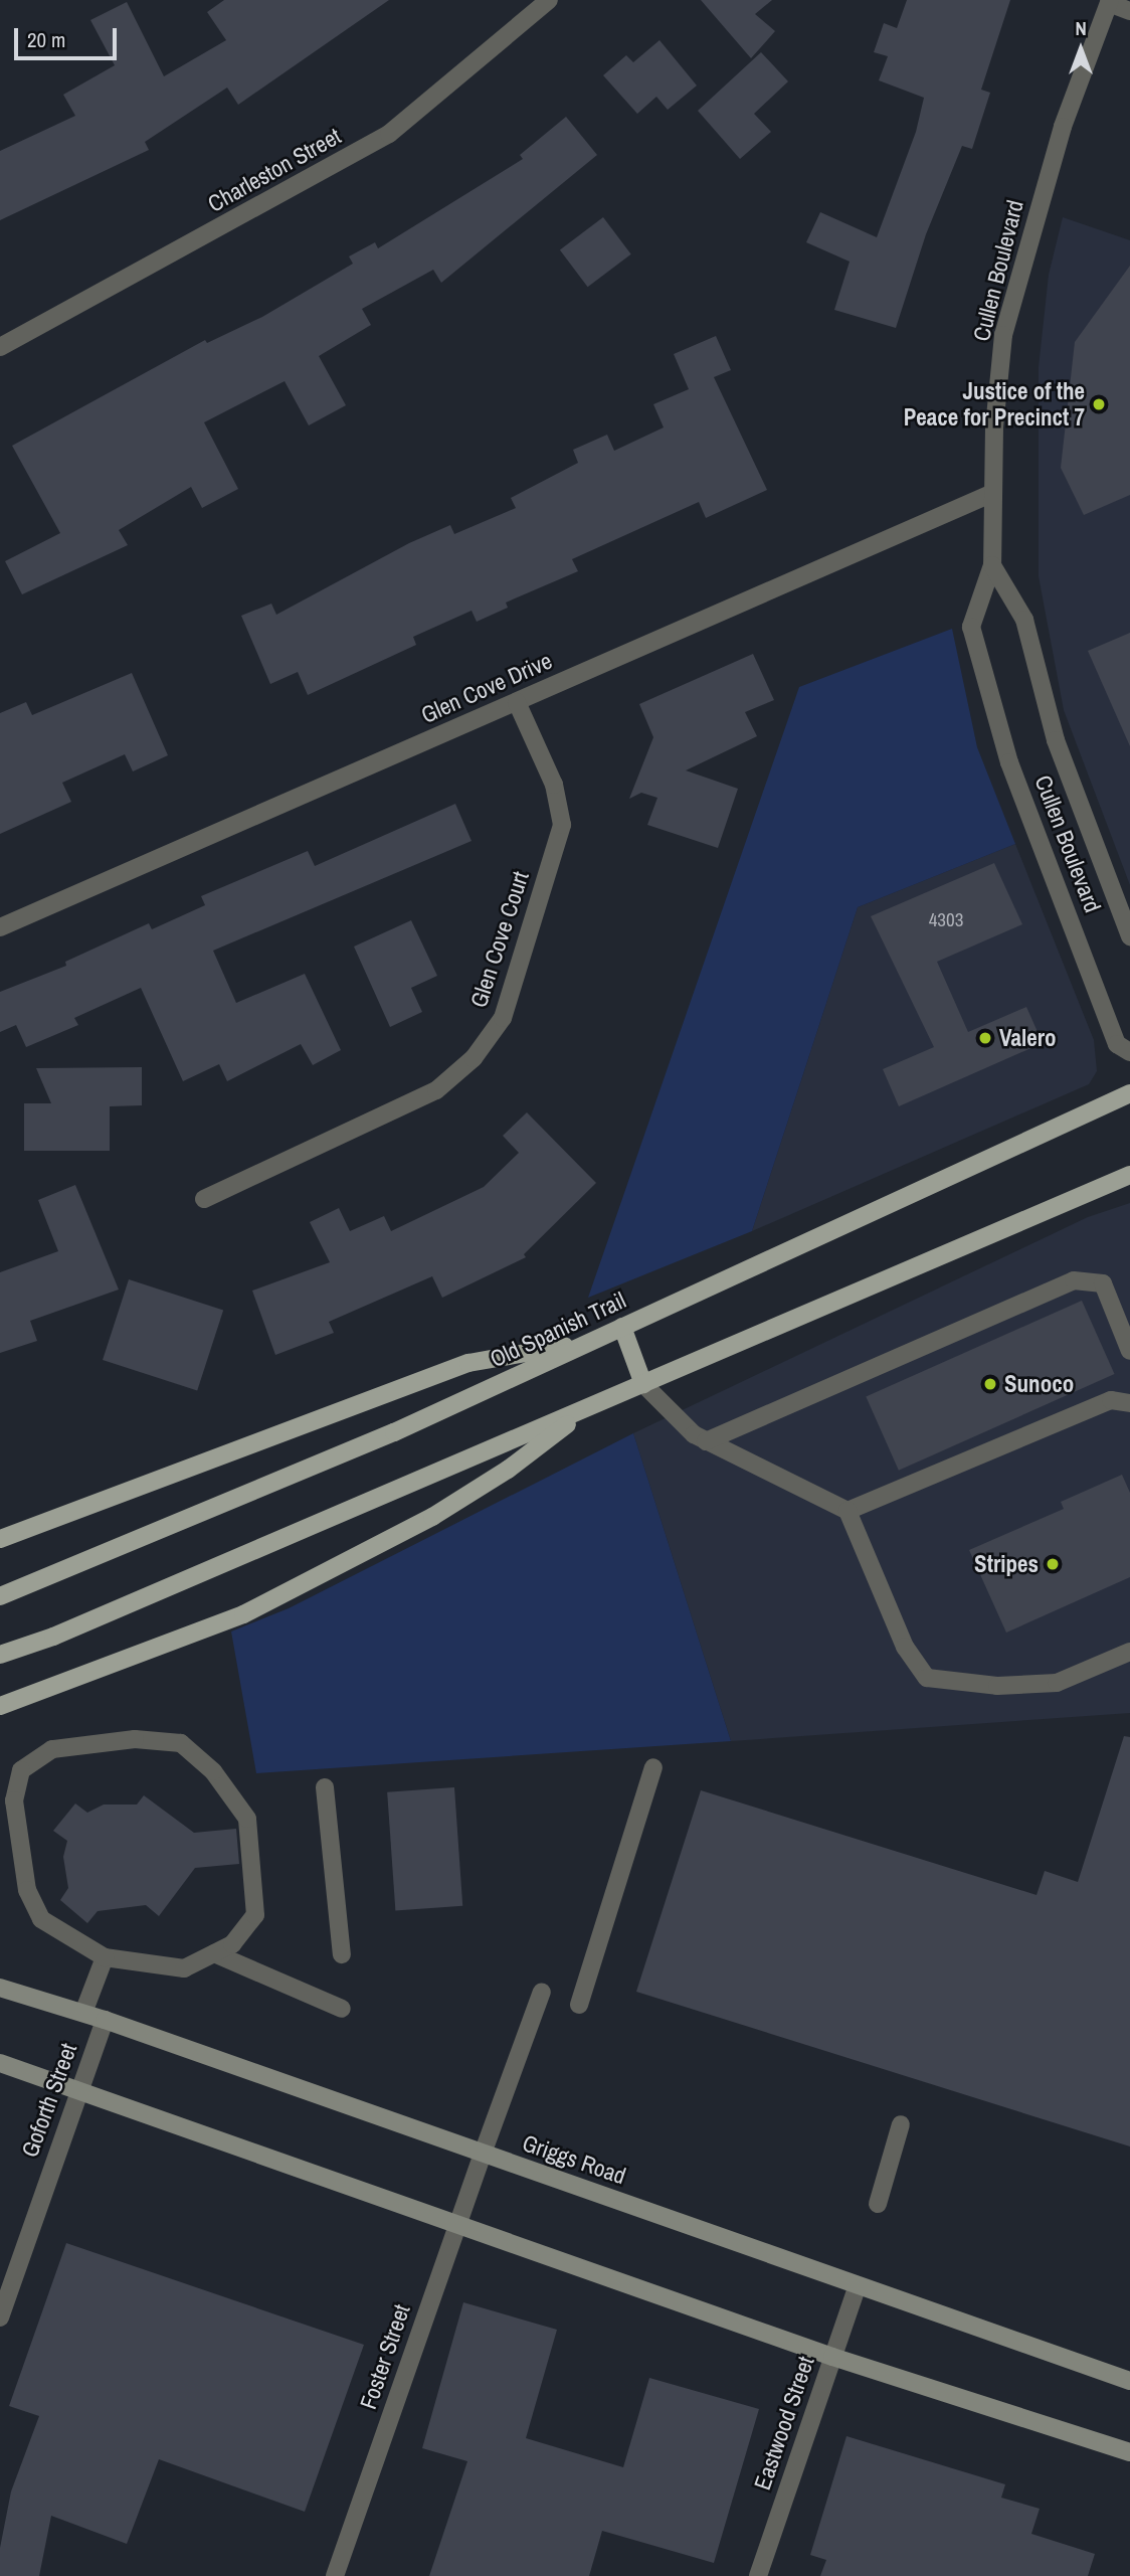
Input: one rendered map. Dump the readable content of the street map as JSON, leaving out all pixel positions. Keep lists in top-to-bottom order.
{
  "streets": {
    "main road": ["Old Spanish Trail", "Griggs Road"],
    "street": [
      "Charleston Street",
      "Cullen Boulevard",
      "Glen Cove Drive",
      "Glen Cove Court",
      "Goforth Street",
      "Foster Street",
      "Eastwood Street"
    ]
  },
  "crossings": [
    ["Cullen Boulevard", "Glen Cove Drive"],
    ["Glen Cove Drive", "Glen Cove Court"],
    ["Goforth Street", "Griggs Road"],
    ["Griggs Road", "Foster Street"],
    ["Griggs Road", "Eastwood Street"]
  ],
  "places": [
    "Justice of the Peace for Precinct 7",
    "Valero",
    "Sunoco",
    "Stripes"
  ],
  "house_numbers": ["4303"],
  "scale_bar": "20 m",
  "north": "top"
}
